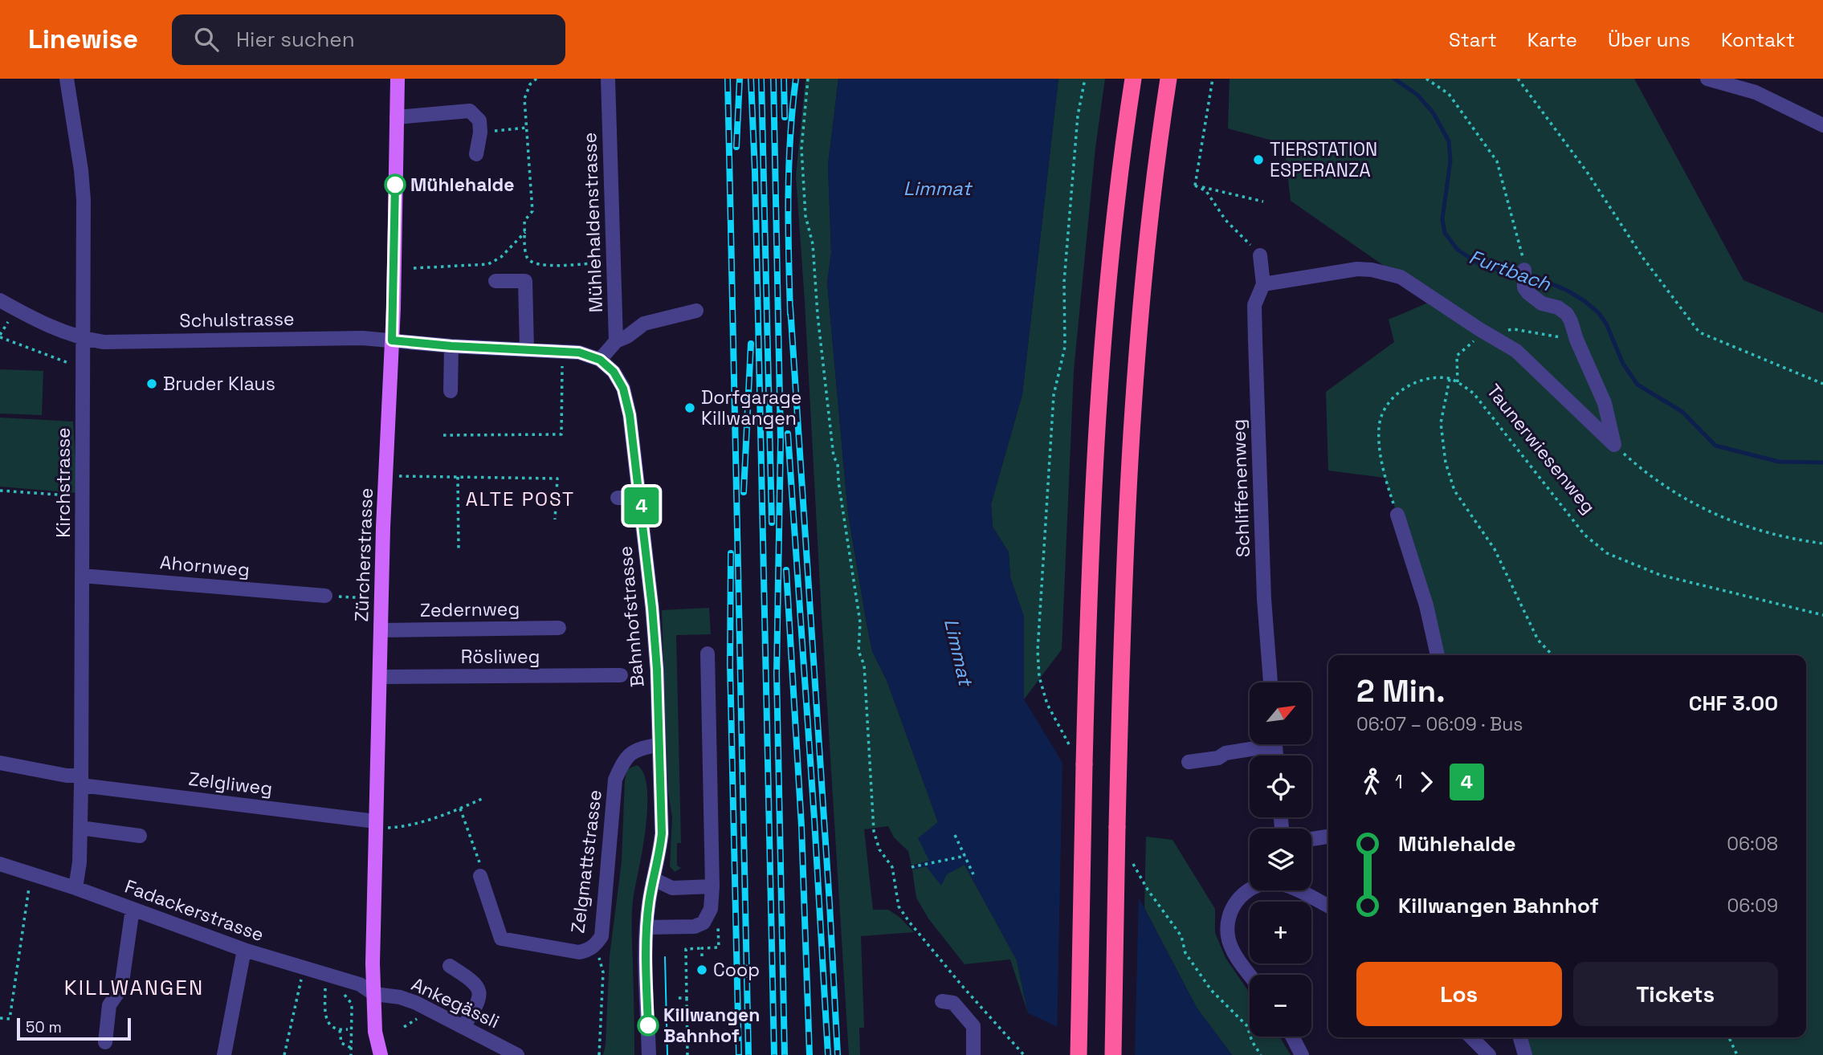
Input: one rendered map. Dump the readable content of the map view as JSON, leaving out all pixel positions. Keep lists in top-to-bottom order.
{
  "streets": {
    "main road": ["Zürcherstrasse"],
    "street": [
      "Mühlehaldenstrasse",
      "Schulstrasse",
      "Kirchstrasse",
      "Schliffenenweg",
      "Ahornweg",
      "Zedernweg",
      "Bahnhofstrasse",
      "Rösliweg",
      "Zelgliweg",
      "Zelgmattstrasse",
      "Fadackerstrasse",
      "Ankegässli"
    ],
    "path": ["Taunerwiesenweg"]
  },
  "crossings": [
    ["Schulstrasse", "Kirchstrasse"],
    ["Schulstrasse", "Zürcherstrasse"],
    ["Kirchstrasse", "Ahornweg"],
    ["Kirchstrasse", "Zelgliweg"],
    ["Kirchstrasse", "Fadackerstrasse"],
    ["Zürcherstrasse", "Zedernweg"],
    ["Zürcherstrasse", "Rösliweg"],
    ["Zürcherstrasse", "Zelgliweg"],
    ["Zürcherstrasse", "Fadackerstrasse"],
    ["Zürcherstrasse", "Ankegässli"],
    ["Bahnhofstrasse", "Zelgmattstrasse"],
    ["Fadackerstrasse", "Ankegässli"]
  ],
  "districts": ["ALTE POST", "KILLWANGEN"],
  "water": ["Limmat", "Furtbach"],
  "places": [
    "TIERSTATION ESPERANZA",
    "Mühlehalde",
    "Bruder Klaus",
    "Dorfgarage Killwangen",
    "Coop",
    "Killwangen Bahnhof"
  ],
  "lines": ["bus line 4"],
  "scale_bar": "50 m",
  "north": "top right",
  "page": {
    "header": "Linewise",
    "search": "Hier suchen",
    "nav": [
      "Start",
      "Karte",
      "Über uns",
      "Kontakt"
    ],
    "on_map": "4",
    "heading": ["2 Min.", "06:07 – 06:09 · Bus", "CHF 3.00"],
    "map_buttons": ["+", "−"],
    "legs": ["1", "4"],
    "list": [
      {
        "name": "Mühlehalde",
        "value": "06:08"
      },
      {
        "name": "Killwangen Bahnhof",
        "value": "06:09"
      }
    ],
    "buttons": ["Los", "Tickets"],
    "scale": "50 m"
  }
}
